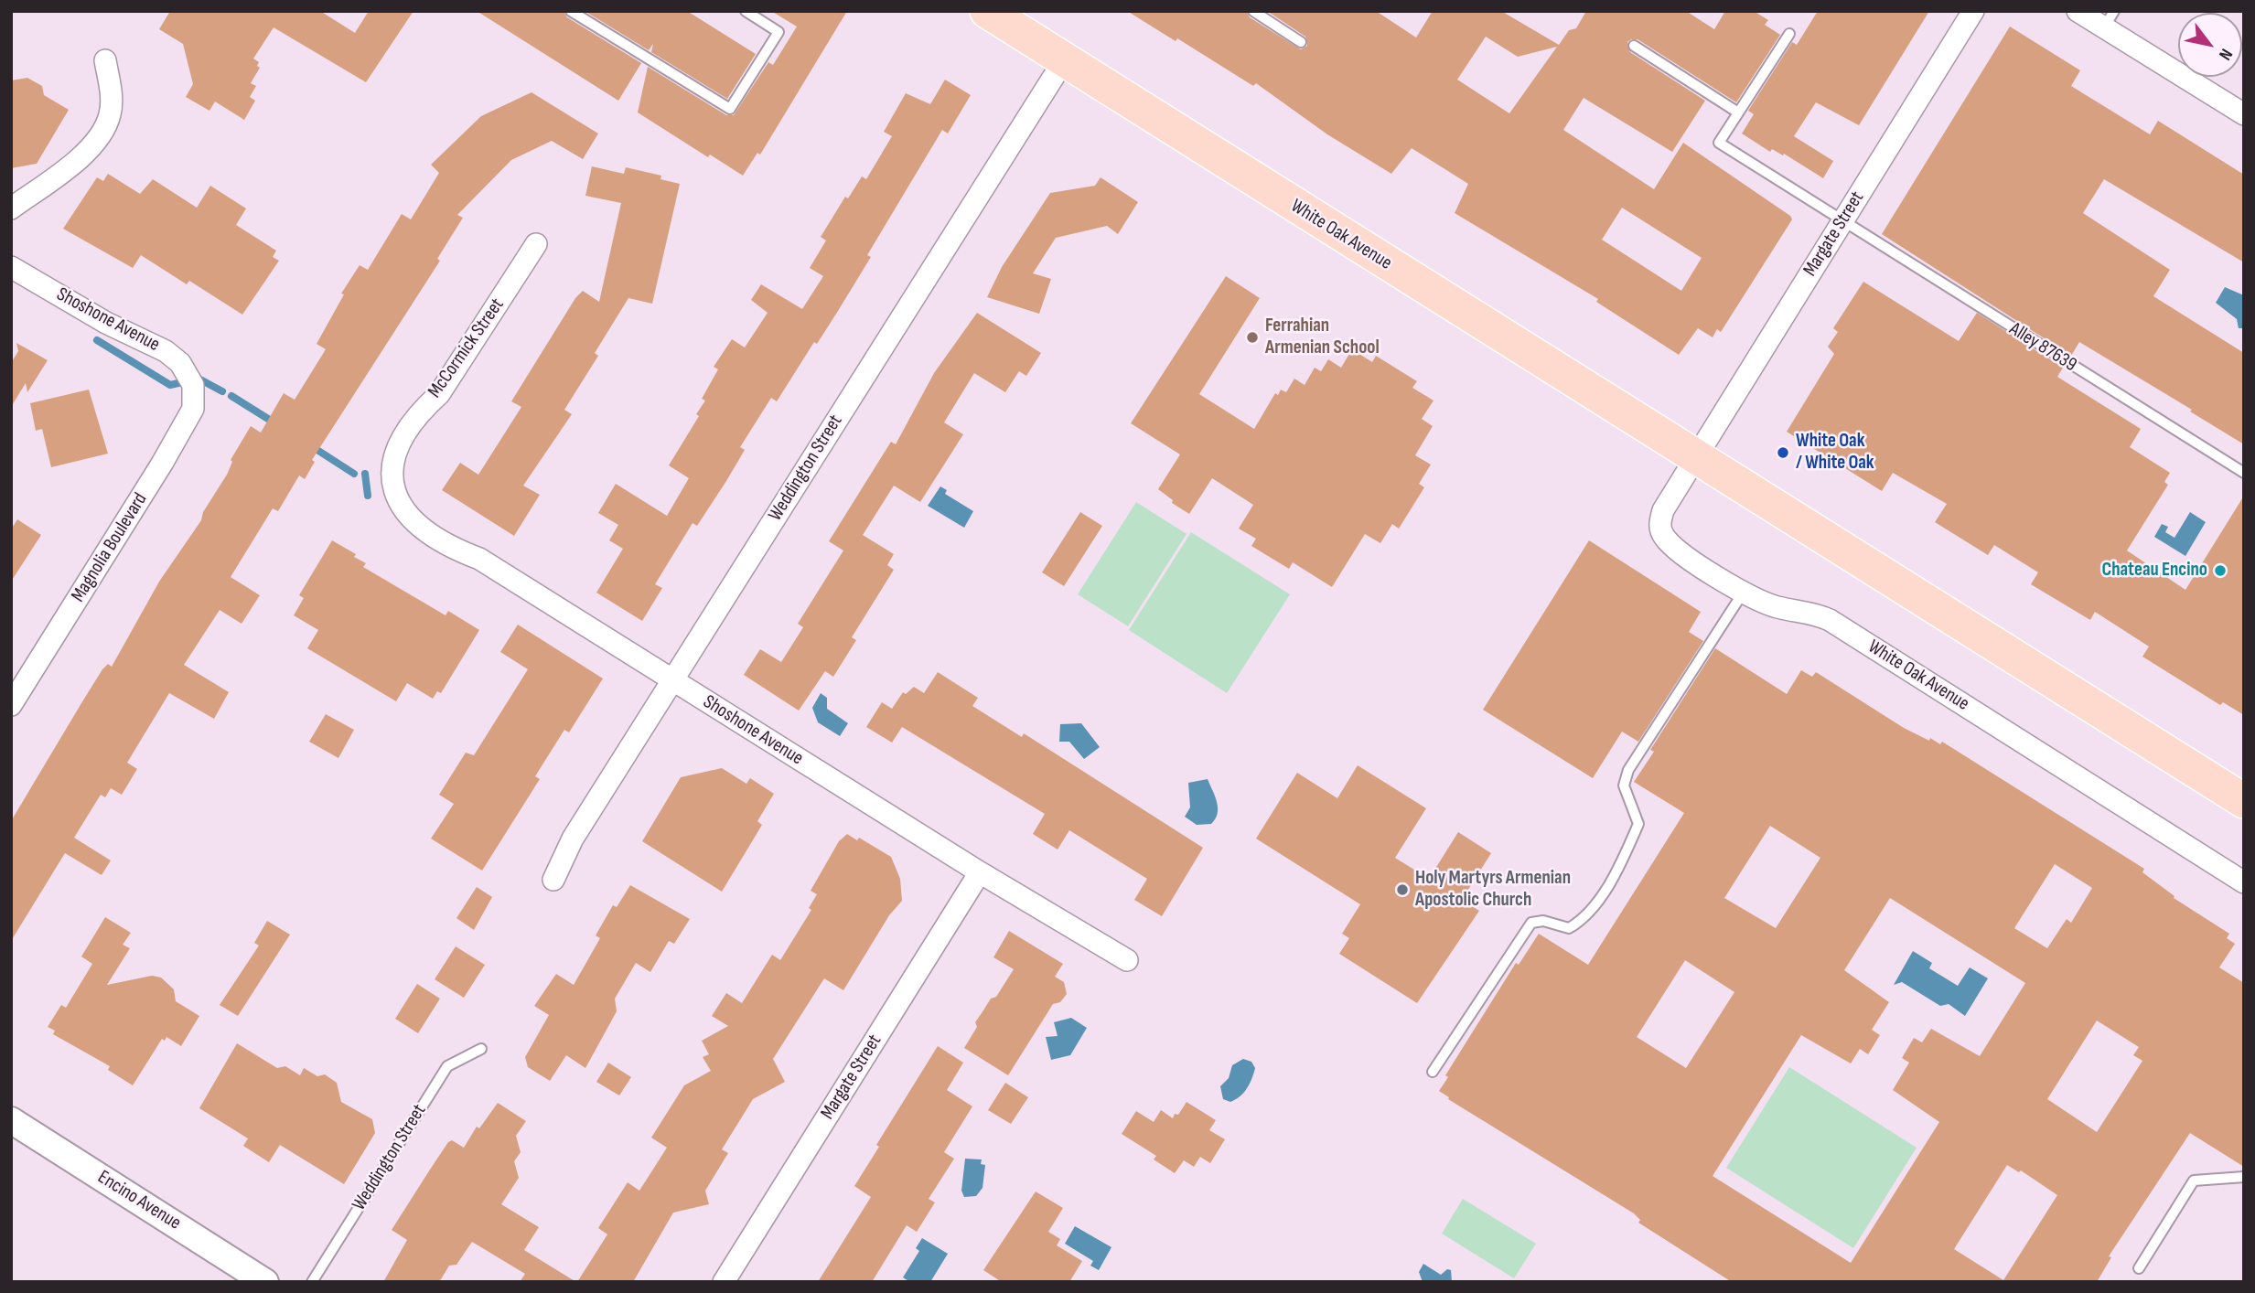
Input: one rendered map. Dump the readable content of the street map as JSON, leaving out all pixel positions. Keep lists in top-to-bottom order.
{
  "streets": {
    "main road": ["White Oak Avenue"],
    "street": [
      "Margate Street",
      "Shoshone Avenue",
      "McCormick Street",
      "Weddington Street",
      "Magnolia Boulevard",
      "Encino Avenue"
    ],
    "lane": ["Alley 87639"]
  },
  "crossings": [
    ["Margate Street", "White Oak Avenue"],
    ["Margate Street", "Shoshone Avenue"],
    ["Margate Street", "Alley 87639"],
    ["White Oak Avenue", "Weddington Street"],
    ["Shoshone Avenue", "McCormick Street"],
    ["Shoshone Avenue", "Weddington Street"],
    ["Shoshone Avenue", "Magnolia Boulevard"]
  ],
  "places": [
    "Ferrahian Armenian School",
    "White Oak / White Oak",
    "Chateau Encino",
    "Holy Martyrs Armenian Apostolic Church"
  ],
  "north": "bottom right"
}
